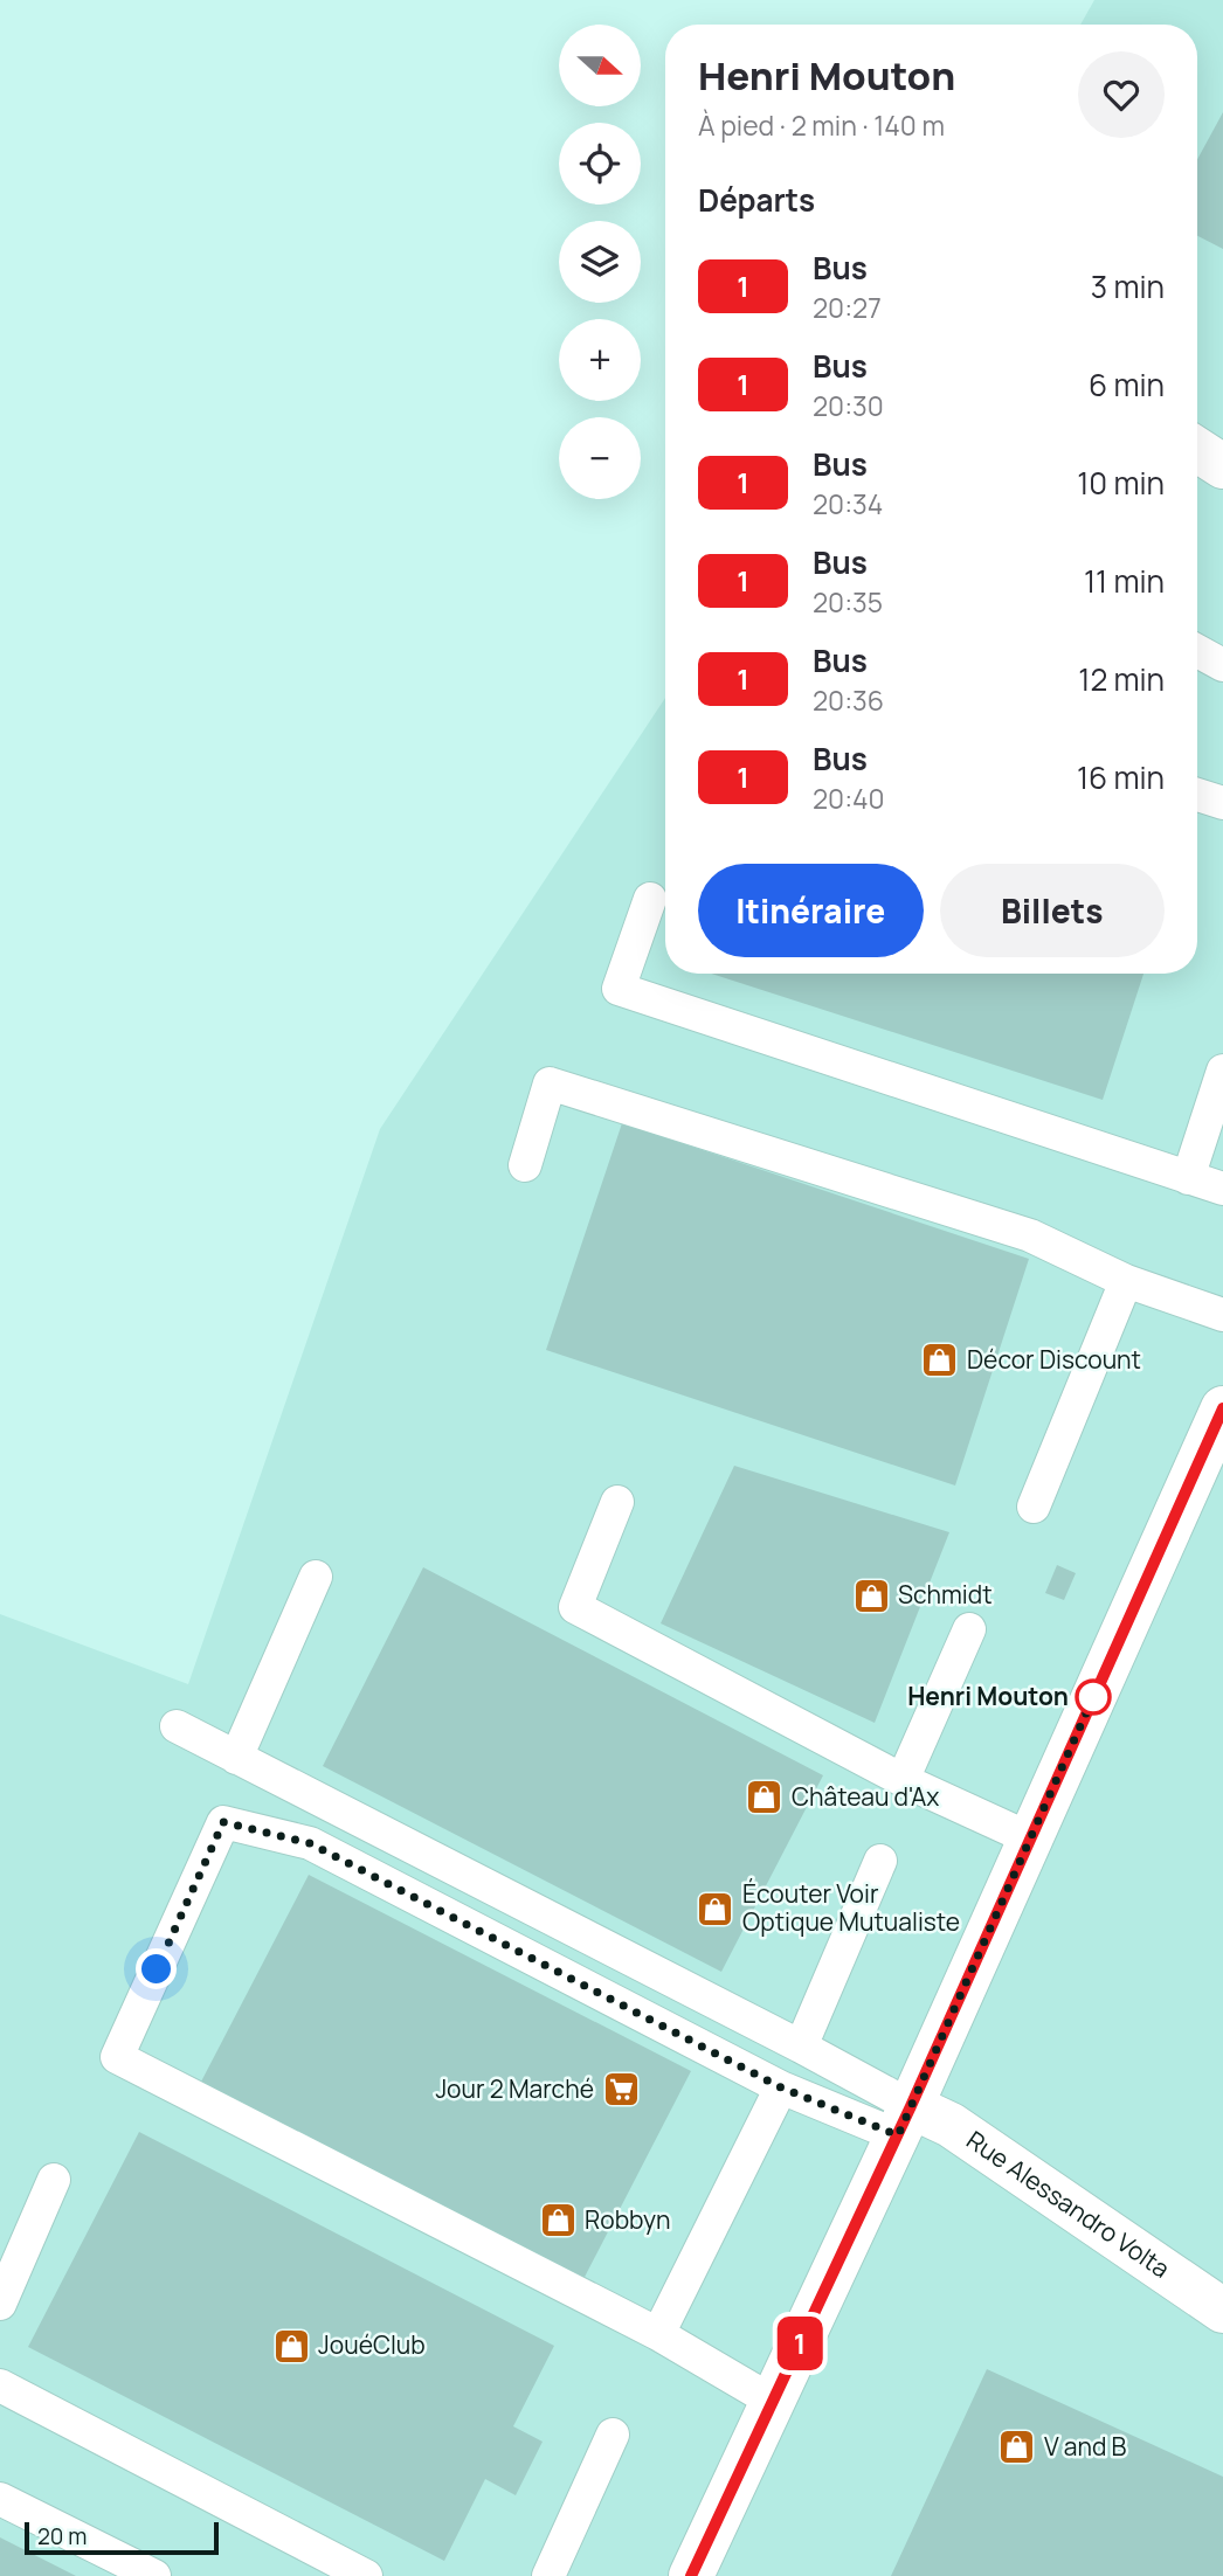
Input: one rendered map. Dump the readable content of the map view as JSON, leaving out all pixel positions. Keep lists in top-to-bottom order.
{
  "streets": {
    "street": ["Rue Alessandro Volta"]
  },
  "places": {
    "shop": [
      "Décor Discount",
      "Schmidt",
      "Château d'Ax",
      "Écouter Voir Optique Mutualiste",
      "Robbyn",
      "JouéClub",
      "V and B"
    ],
    "other": ["Henri Mouton"],
    "supermarket": ["Jour 2 Marché"]
  },
  "lines": ["bus line 1"],
  "scale_bar": "20 m",
  "north": "right",
  "page": {
    "on_map": "1",
    "map_buttons": ["+", "−"],
    "heading": [
      ["Henri Mouton", "À pied · 2 min · 140 m"],
      "Départs"
    ],
    "list": [
      {
        "mark": "1",
        "name": "Bus",
        "note": "20:27",
        "value": "3 min"
      },
      {
        "mark": "1",
        "name": "Bus",
        "note": "20:30",
        "value": "6 min"
      },
      {
        "mark": "1",
        "name": "Bus",
        "note": "20:34",
        "value": "10 min"
      },
      {
        "mark": "1",
        "name": "Bus",
        "note": "20:35",
        "value": "11 min"
      },
      {
        "mark": "1",
        "name": "Bus",
        "note": "20:36",
        "value": "12 min"
      },
      {
        "mark": "1",
        "name": "Bus",
        "note": "20:40",
        "value": "16 min"
      }
    ],
    "buttons": ["Itinéraire", "Billets"],
    "scale": "20 m"
  }
}
